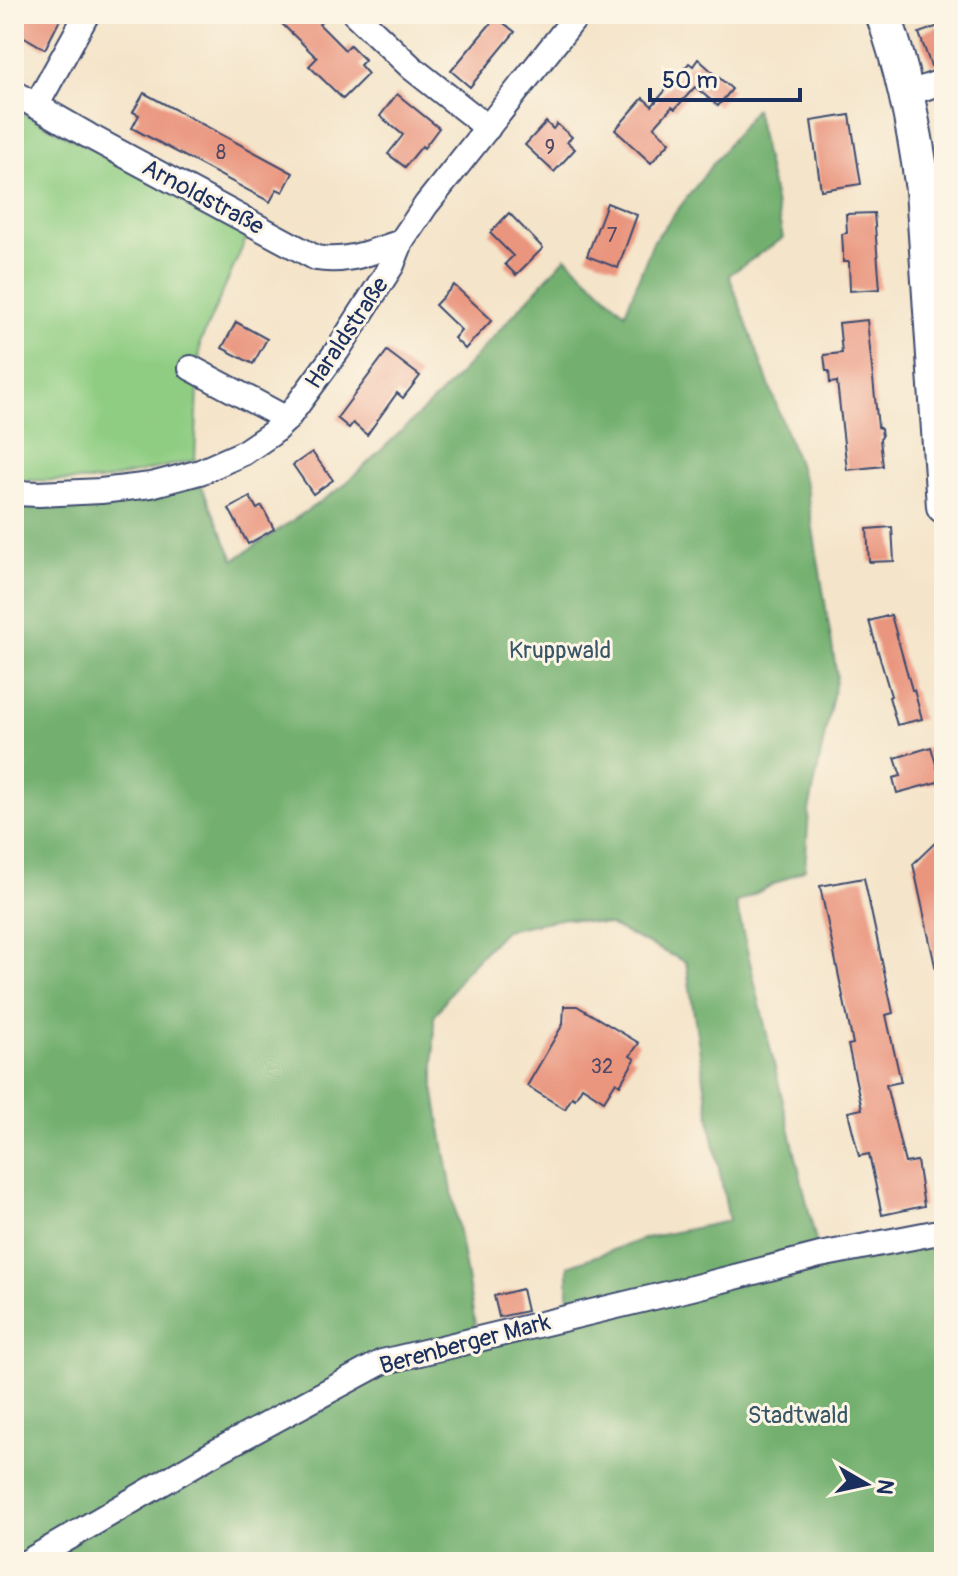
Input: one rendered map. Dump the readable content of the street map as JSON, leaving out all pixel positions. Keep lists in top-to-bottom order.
{
  "streets": {
    "street": ["Arnoldstraße", "Haraldstraße", "Berenberger Mark"]
  },
  "crossings": [
    ["Arnoldstraße", "Haraldstraße"]
  ],
  "parks": ["Kruppwald", "Stadtwald"],
  "house_numbers": [
    "9",
    "8",
    "7",
    "32"
  ],
  "scale_bar": "50 m",
  "north": "right"
}
